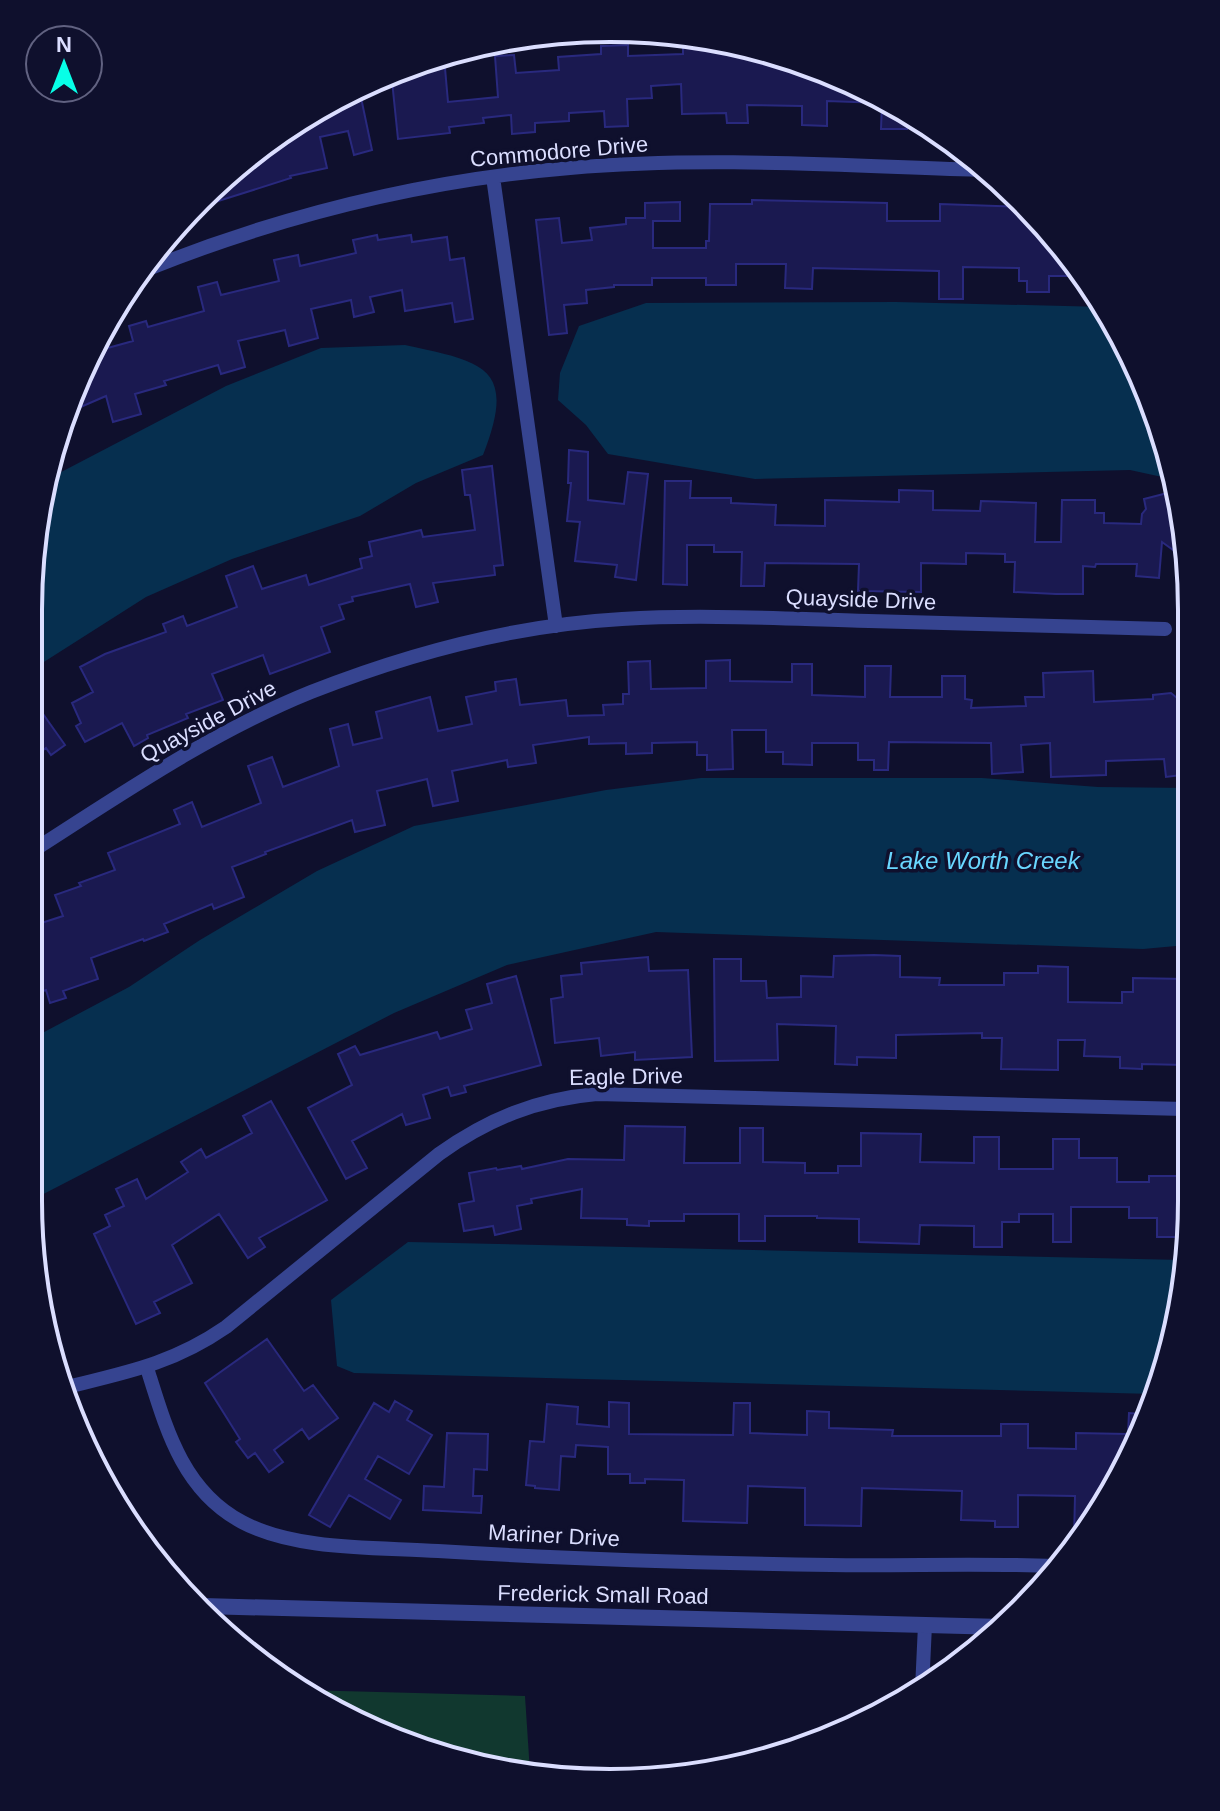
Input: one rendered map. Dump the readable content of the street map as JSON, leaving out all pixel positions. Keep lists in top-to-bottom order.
{
  "streets": {
    "street": [
      "Commodore Drive",
      "Quayside Drive",
      "Eagle Drive",
      "Mariner Drive",
      "Frederick Small Road"
    ]
  },
  "crossings": [
    ["Eagle Drive", "Mariner Drive"]
  ],
  "water": ["Lake Worth Creek"],
  "north": "top"
}
